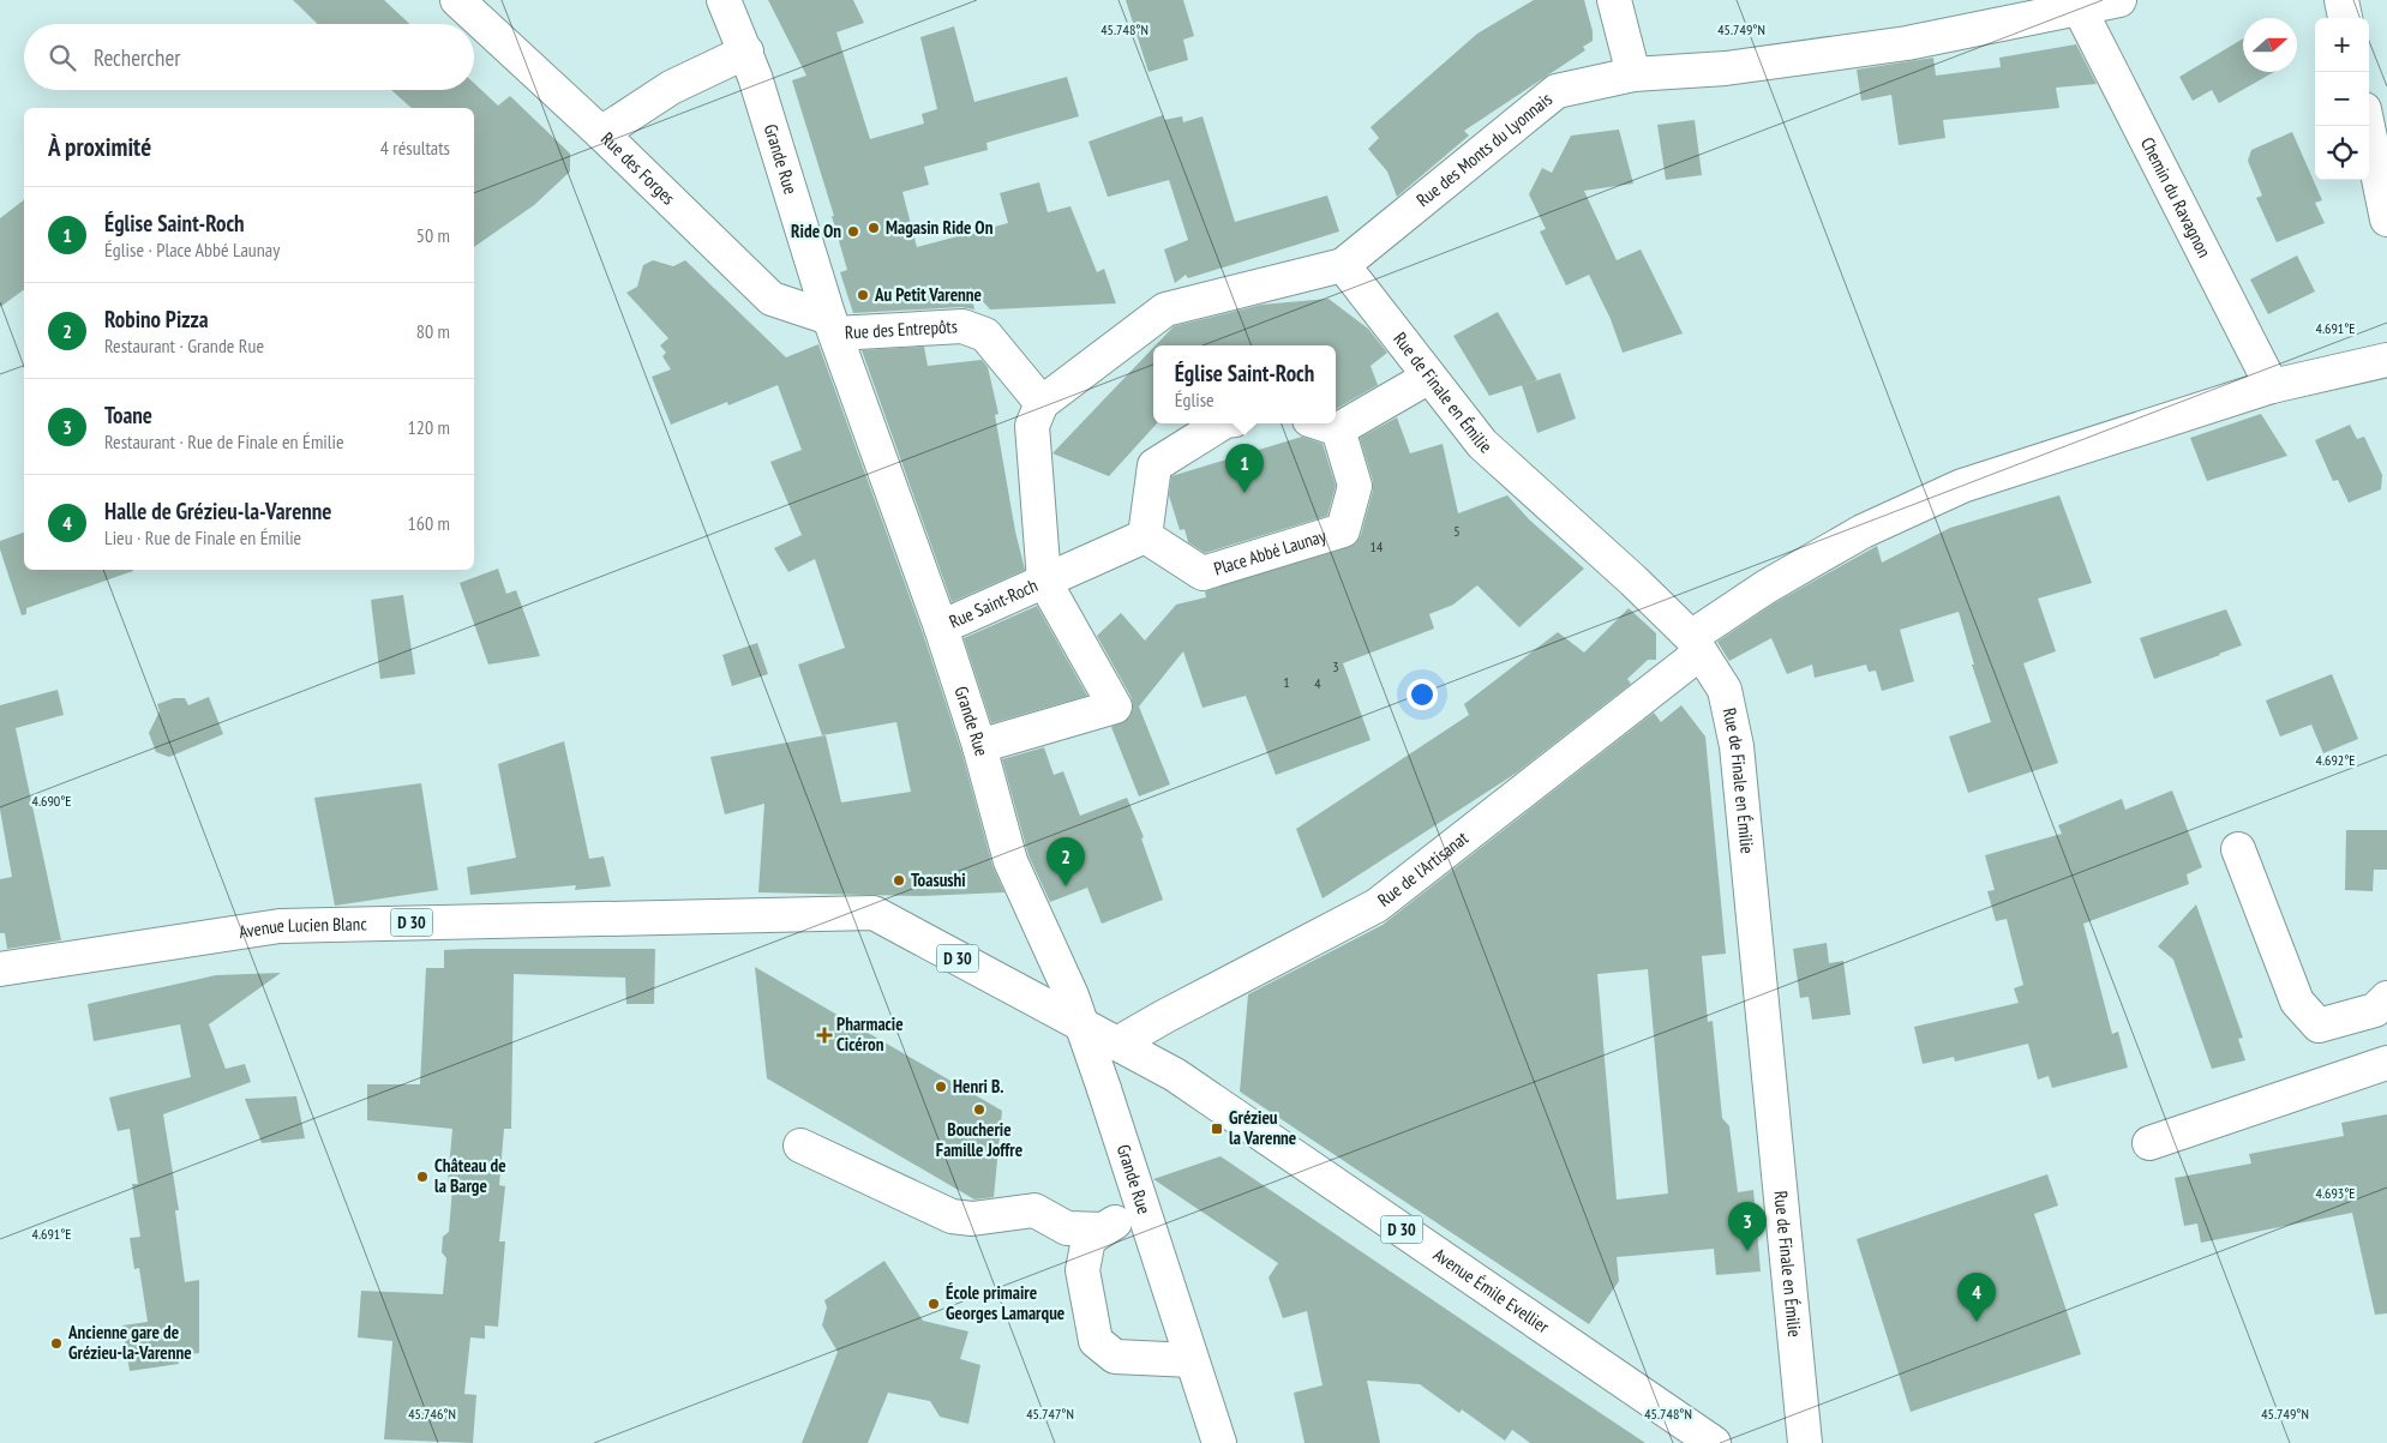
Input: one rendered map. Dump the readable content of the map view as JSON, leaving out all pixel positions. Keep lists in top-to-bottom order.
{
  "streets": {
    "street": [
      "Rue des Monts du Lyonnais",
      "Grande Rue",
      "Rue des Forges",
      "Chemin du Ravagnon",
      "Rue des Entrepôts",
      "Rue de Finale en Émilie",
      "Place Abbé Launay",
      "Rue Saint-Roch",
      "Rue de l'Artisanat",
      "D 30",
      "Avenue Lucien Blanc",
      "Avenue Émile Evellier"
    ]
  },
  "crossings": [
    ["Rue des Monts du Lyonnais", "Chemin du Ravagnon"],
    ["Rue des Monts du Lyonnais", "Rue des Entrepôts"],
    ["Rue des Monts du Lyonnais", "Rue de Finale en Émilie"],
    ["Grande Rue", "Rue des Forges"],
    ["Grande Rue", "Rue des Entrepôts"],
    ["Grande Rue", "Rue Saint-Roch"],
    ["Grande Rue", "Avenue Lucien Blanc"],
    ["Grande Rue", "Avenue Émile Evellier"],
    ["Rue des Forges", "Rue des Entrepôts"],
    ["Chemin du Ravagnon", "Rue de l'Artisanat"],
    ["Rue de Finale en Émilie", "Rue de l'Artisanat"],
    ["Rue de l'Artisanat", "Avenue Émile Evellier"],
    ["Avenue Lucien Blanc", "Avenue Émile Evellier"]
  ],
  "places": {
    "other": [
      "Magasin Ride On",
      "Ride On",
      "Au Petit Varenne",
      "Toasushi",
      "Henri B.",
      "Boucherie Famille Joffre",
      "Château de la Barge",
      "École primaire Georges Lamarque",
      "Ancienne gare de Grézieu-la-Varenne"
    ],
    "health": ["Pharmacie Cicéron"],
    "transit": ["Grézieu la Varenne"]
  },
  "house_numbers": [
    "5",
    "14",
    "3",
    "1",
    "4"
  ],
  "north": "right",
  "page": {
    "map_buttons": ["+", "−"],
    "search": "Rechercher",
    "heading": ["À proximité", "4 résultats"],
    "list": [
      {
        "mark": "1",
        "name": "Église Saint-Roch",
        "note": "Église · Place Abbé Launay",
        "value": "50 m"
      },
      {
        "mark": "2",
        "name": "Robino Pizza",
        "note": "Restaurant · Grande Rue",
        "value": "80 m"
      },
      {
        "mark": "3",
        "name": "Toane",
        "note": "Restaurant · Rue de Finale en Émilie",
        "value": "120 m"
      },
      {
        "mark": "4",
        "name": "Halle de Grézieu-la-Varenne",
        "note": "Lieu · Rue de Finale en Émilie",
        "value": "160 m"
      }
    ],
    "popup": ["Église Saint-Roch", "Église"],
    "pins": [
      "1",
      "2",
      "3",
      "4"
    ]
  },
  "coordinates": [
    "45.749°N",
    "45.748°N",
    "4.691°E",
    "4.692°E",
    "4.690°E",
    "4.693°E",
    "45.746°N",
    "45.747°N"
  ]
}
